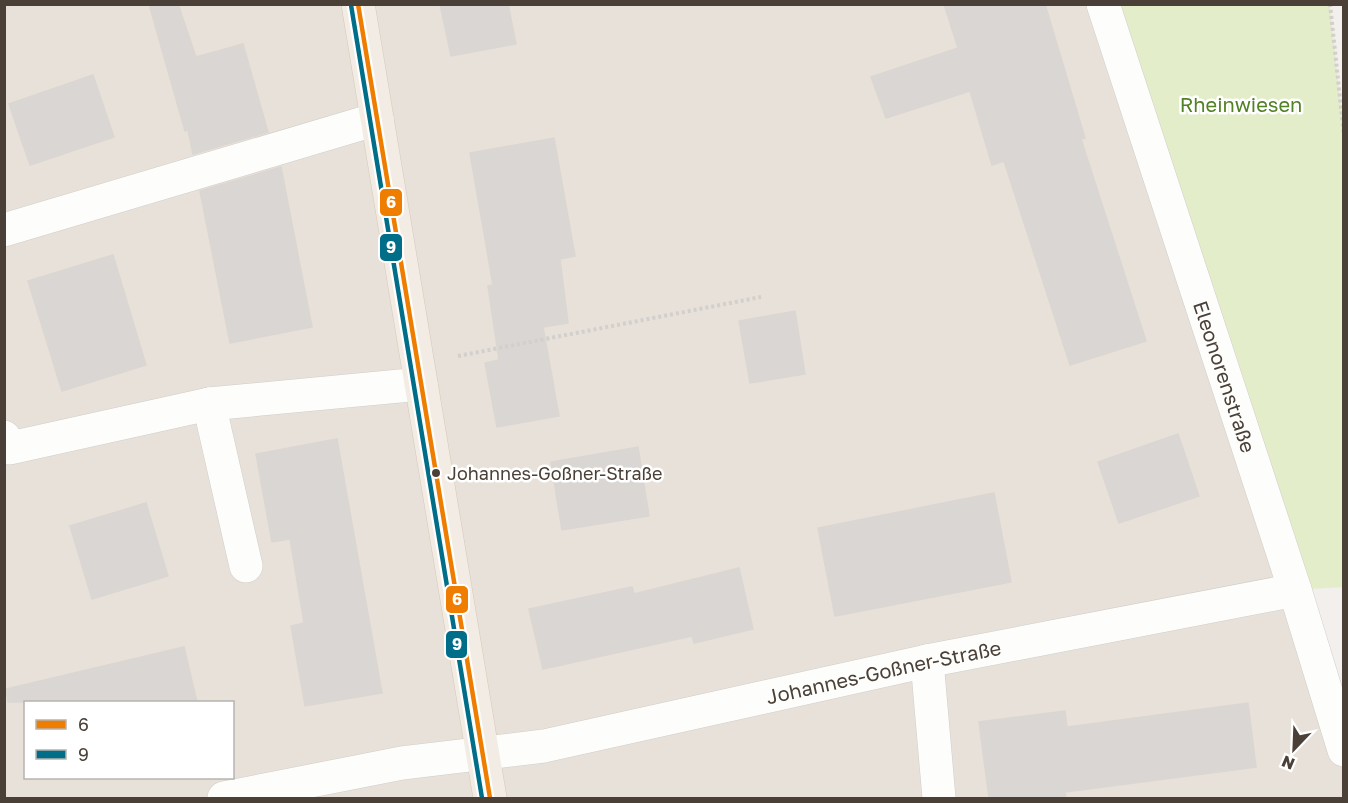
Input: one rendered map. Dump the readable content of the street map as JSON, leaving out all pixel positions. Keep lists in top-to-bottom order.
{
  "streets": {
    "street": ["Eleonorenstraße", "Johannes-Goßner-Straße"]
  },
  "crossings": [
    ["Eleonorenstraße", "Johannes-Goßner-Straße"]
  ],
  "parks": ["Rheinwiesen"],
  "places": ["Johannes-Goßner-Straße"],
  "lines": ["transit line 6", "transit line 9"],
  "legend": ["6", "9"],
  "north": "bottom left"
}
